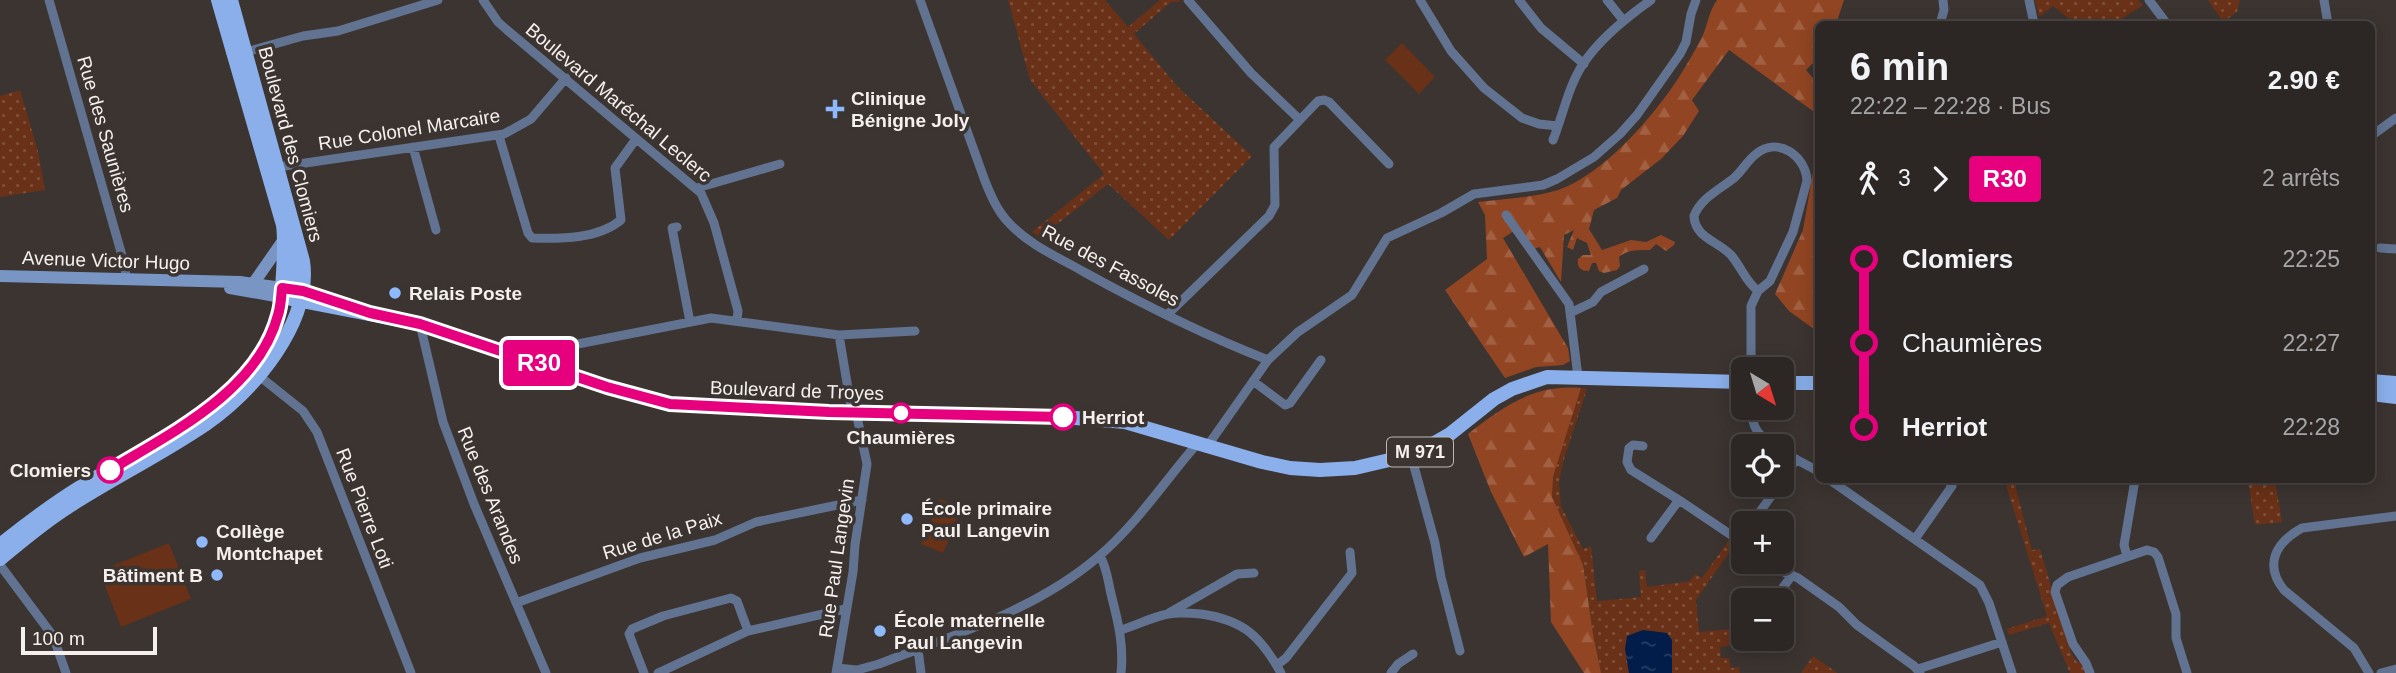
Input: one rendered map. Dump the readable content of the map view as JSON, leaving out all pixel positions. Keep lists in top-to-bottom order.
{
  "streets": {
    "main road": [
      "Boulevard des Clomiers",
      "Avenue Victor Hugo",
      "Boulevard de Troyes",
      "M 971"
    ],
    "street": [
      "Boulevard Maréchal Leclerc",
      "Rue Colonel Marcaire",
      "Rue des Saunières",
      "Rue des Fassoles",
      "Rue des Arandes",
      "Rue Pierre Loti",
      "Rue de la Paix",
      "Rue Paul Langevin"
    ]
  },
  "crossings": [
    ["Boulevard Maréchal Leclerc", "Rue Colonel Marcaire"],
    ["Rue Colonel Marcaire", "Boulevard des Clomiers"],
    ["Rue des Saunières", "Avenue Victor Hugo"],
    ["Boulevard des Clomiers", "Avenue Victor Hugo"],
    ["Avenue Victor Hugo", "Boulevard de Troyes"],
    ["Avenue Victor Hugo", "Rue des Arandes"],
    ["Boulevard de Troyes", "Rue des Arandes"],
    ["Boulevard de Troyes", "Rue Paul Langevin"],
    ["Rue des Arandes", "Rue de la Paix"],
    ["Rue de la Paix", "Rue Paul Langevin"]
  ],
  "places": {
    "health": ["Clinique Bénigne Joly"],
    "other": [
      "Relais Poste",
      "Chaumières",
      "Herriot",
      "Clomiers",
      "École primaire Paul Langevin",
      "Collège Montchapet",
      "Bâtiment B",
      "École maternelle Paul Langevin"
    ]
  },
  "lines": ["bus line R30"],
  "scale_bar": "100 m",
  "north": "bottom right",
  "page": {
    "on_map": "R30",
    "heading": ["6 min", "22:22 – 22:28 · Bus", "2.90 €"],
    "legs": ["3", "R30", "2 arrêts"],
    "list": [
      {
        "name": "Clomiers",
        "value": "22:25"
      },
      {
        "name": "Chaumières",
        "value": "22:27"
      },
      {
        "name": "Herriot",
        "value": "22:28"
      }
    ],
    "map_buttons": ["+", "−"],
    "scale": "100 m"
  }
}
